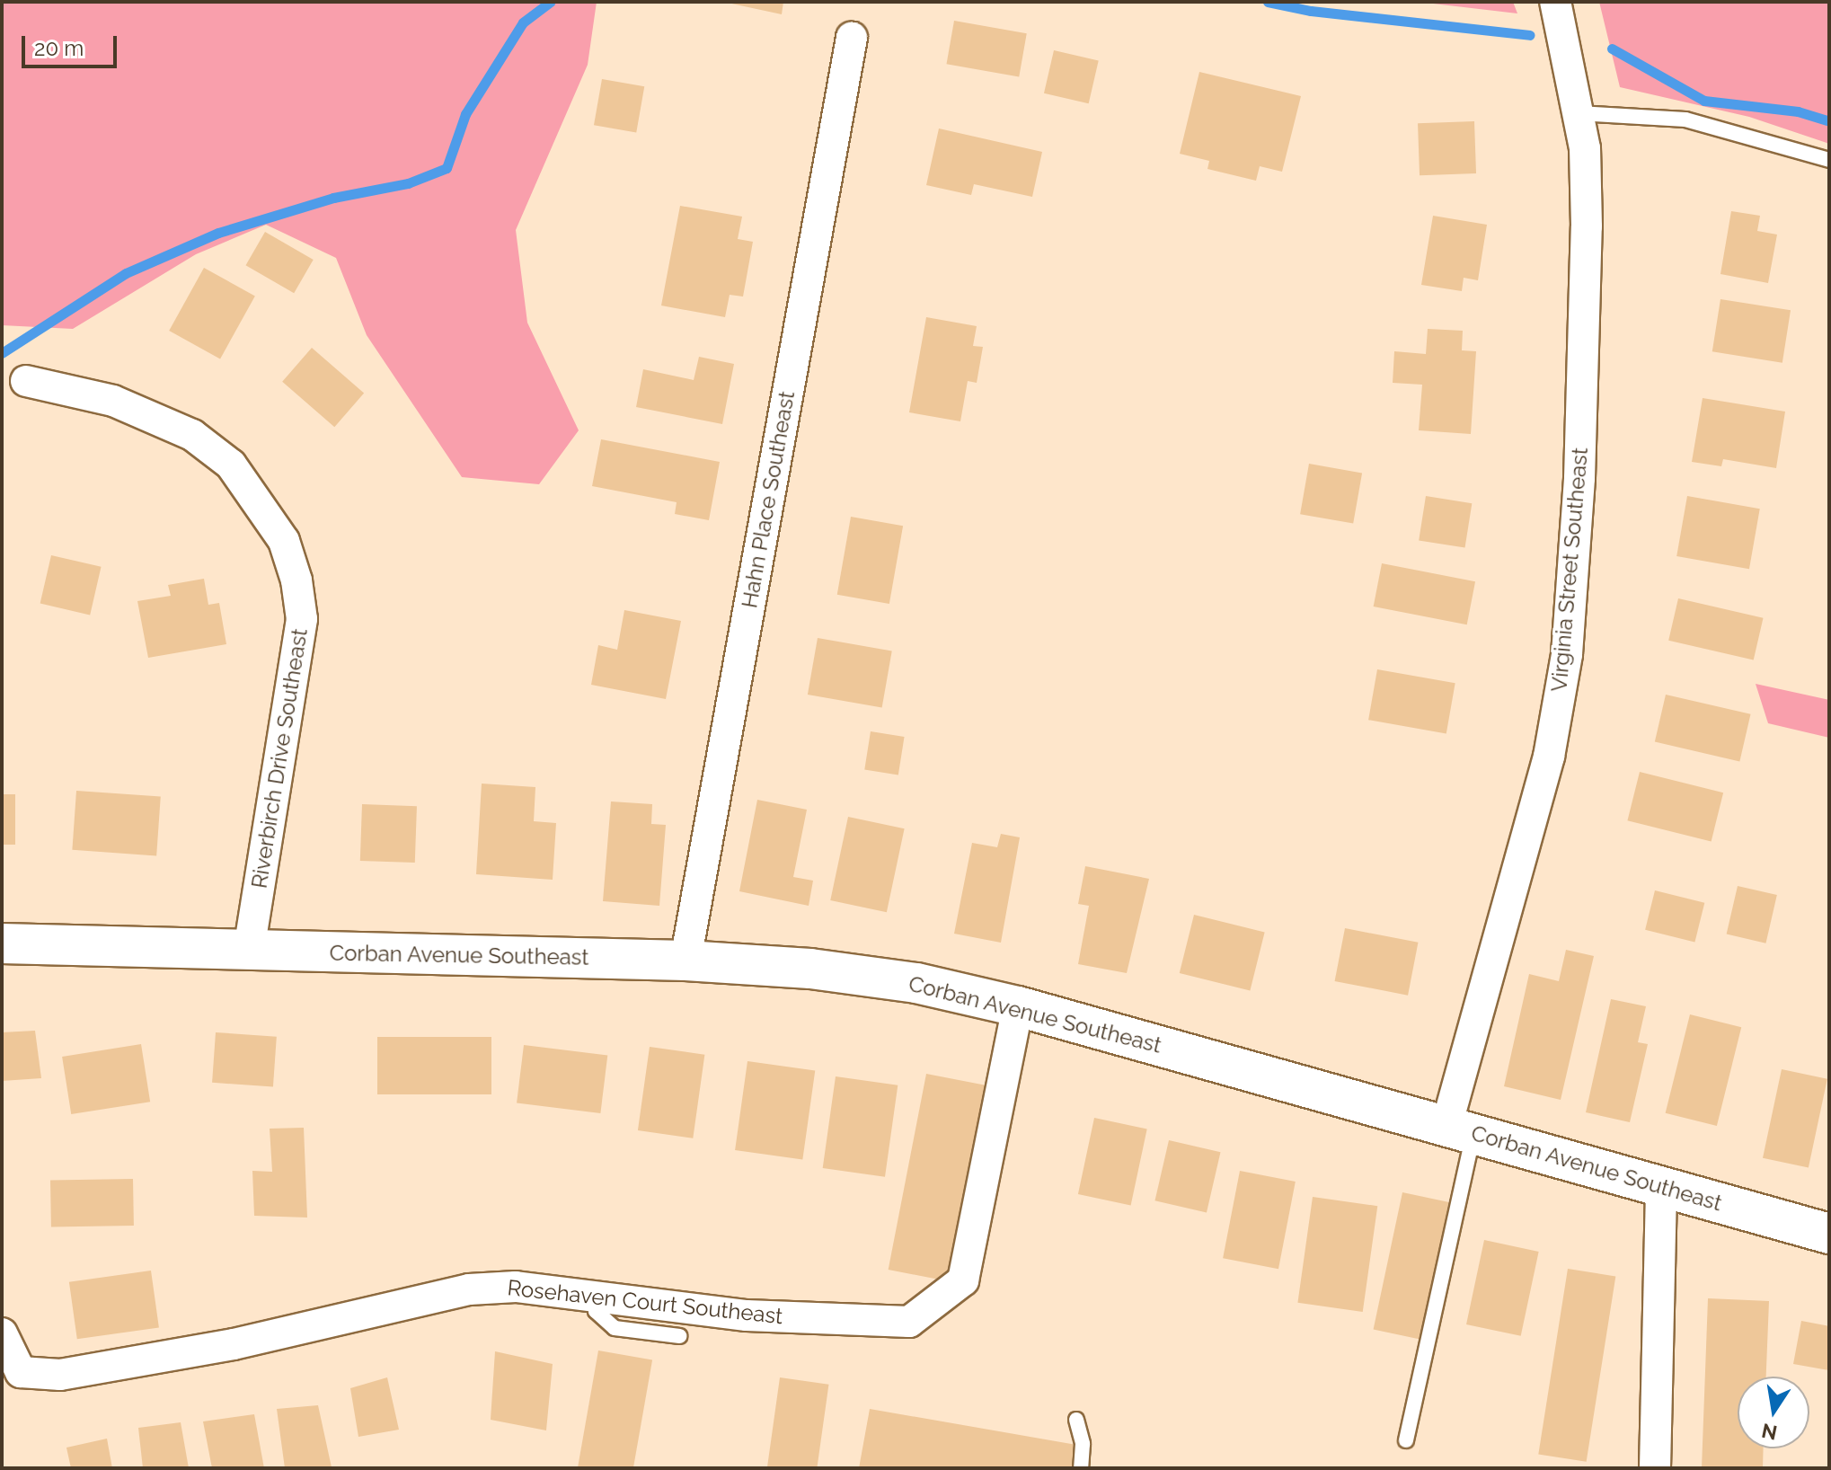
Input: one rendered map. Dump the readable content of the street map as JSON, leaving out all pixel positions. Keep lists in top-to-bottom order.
{
  "streets": {
    "main road": ["Corban Avenue Southeast"],
    "street": [
      "Hahn Place Southeast",
      "Virginia Street Southeast",
      "Riverbirch Drive Southeast",
      "Rosehaven Court Southeast"
    ]
  },
  "crossings": [
    ["Hahn Place Southeast", "Corban Avenue Southeast"],
    ["Virginia Street Southeast", "Corban Avenue Southeast"],
    ["Riverbirch Drive Southeast", "Corban Avenue Southeast"],
    ["Corban Avenue Southeast", "Rosehaven Court Southeast"]
  ],
  "scale_bar": "20 m",
  "north": "bottom"
}
